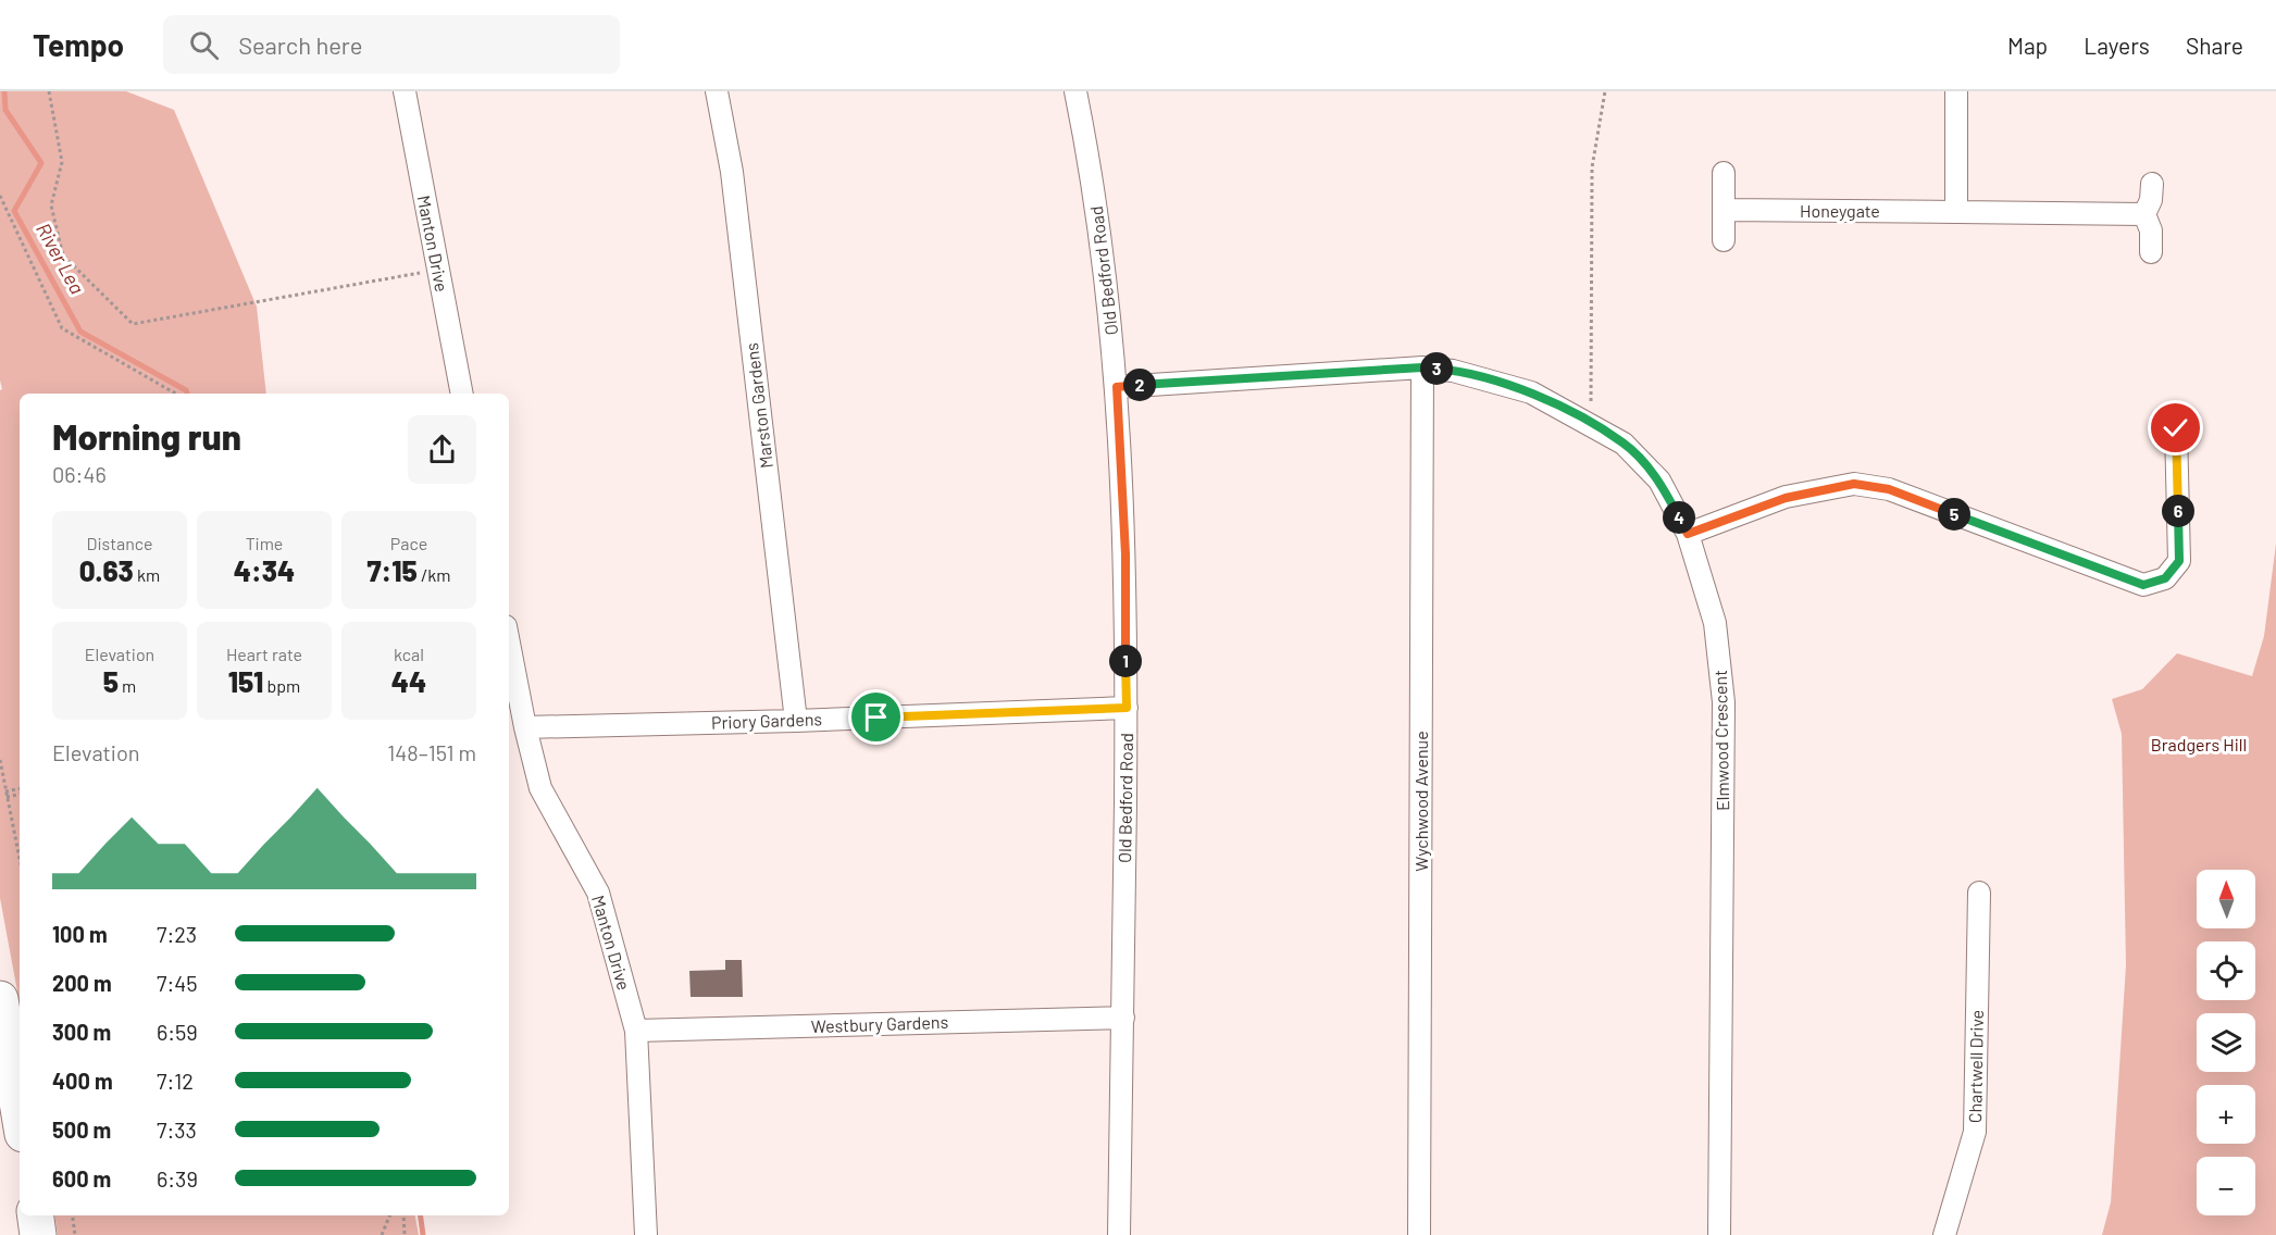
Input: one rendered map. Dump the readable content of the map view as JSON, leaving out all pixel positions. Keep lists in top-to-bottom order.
{
  "streets": {
    "street": [
      "Honeygate",
      "Manton Drive",
      "Old Bedford Road",
      "Marston Gardens",
      "Priory Gardens",
      "Elmwood Crescent",
      "Wychwood Avenue",
      "Westbury Gardens",
      "Chartwell Drive"
    ]
  },
  "crossings": [
    ["Manton Drive", "Priory Gardens"],
    ["Manton Drive", "Westbury Gardens"],
    ["Old Bedford Road", "Priory Gardens"],
    ["Old Bedford Road", "Elmwood Crescent"],
    ["Old Bedford Road", "Westbury Gardens"],
    ["Marston Gardens", "Priory Gardens"],
    ["Elmwood Crescent", "Wychwood Avenue"]
  ],
  "water": ["River Lea"],
  "parks": ["Bradgers Hill"],
  "north": "top",
  "page": {
    "header": "Tempo",
    "search": "Search here",
    "nav": ["Map", "Layers", "Share"],
    "pins": [
      "3",
      "2",
      "6",
      "5",
      "4",
      "1"
    ],
    "heading": ["Morning run", "06:46"],
    "stats": [
      ["Distance", "0.63 km"],
      ["Time", "4:34"],
      ["Pace", "7:15 /km"],
      ["Elevation", "5 m"],
      ["Heart rate", "151 bpm"],
      ["kcal", "44"]
    ],
    "chart": ["Elevation", "148–151 m"],
    "map_buttons": ["+", "−"],
    "list": [
      {
        "name": "100 m",
        "note": "7:23"
      },
      {
        "name": "200 m",
        "note": "7:45"
      },
      {
        "name": "300 m",
        "note": "6:59"
      },
      {
        "name": "400 m",
        "note": "7:12"
      },
      {
        "name": "500 m",
        "note": "7:33"
      },
      {
        "name": "600 m",
        "note": "6:39"
      }
    ]
  }
}
